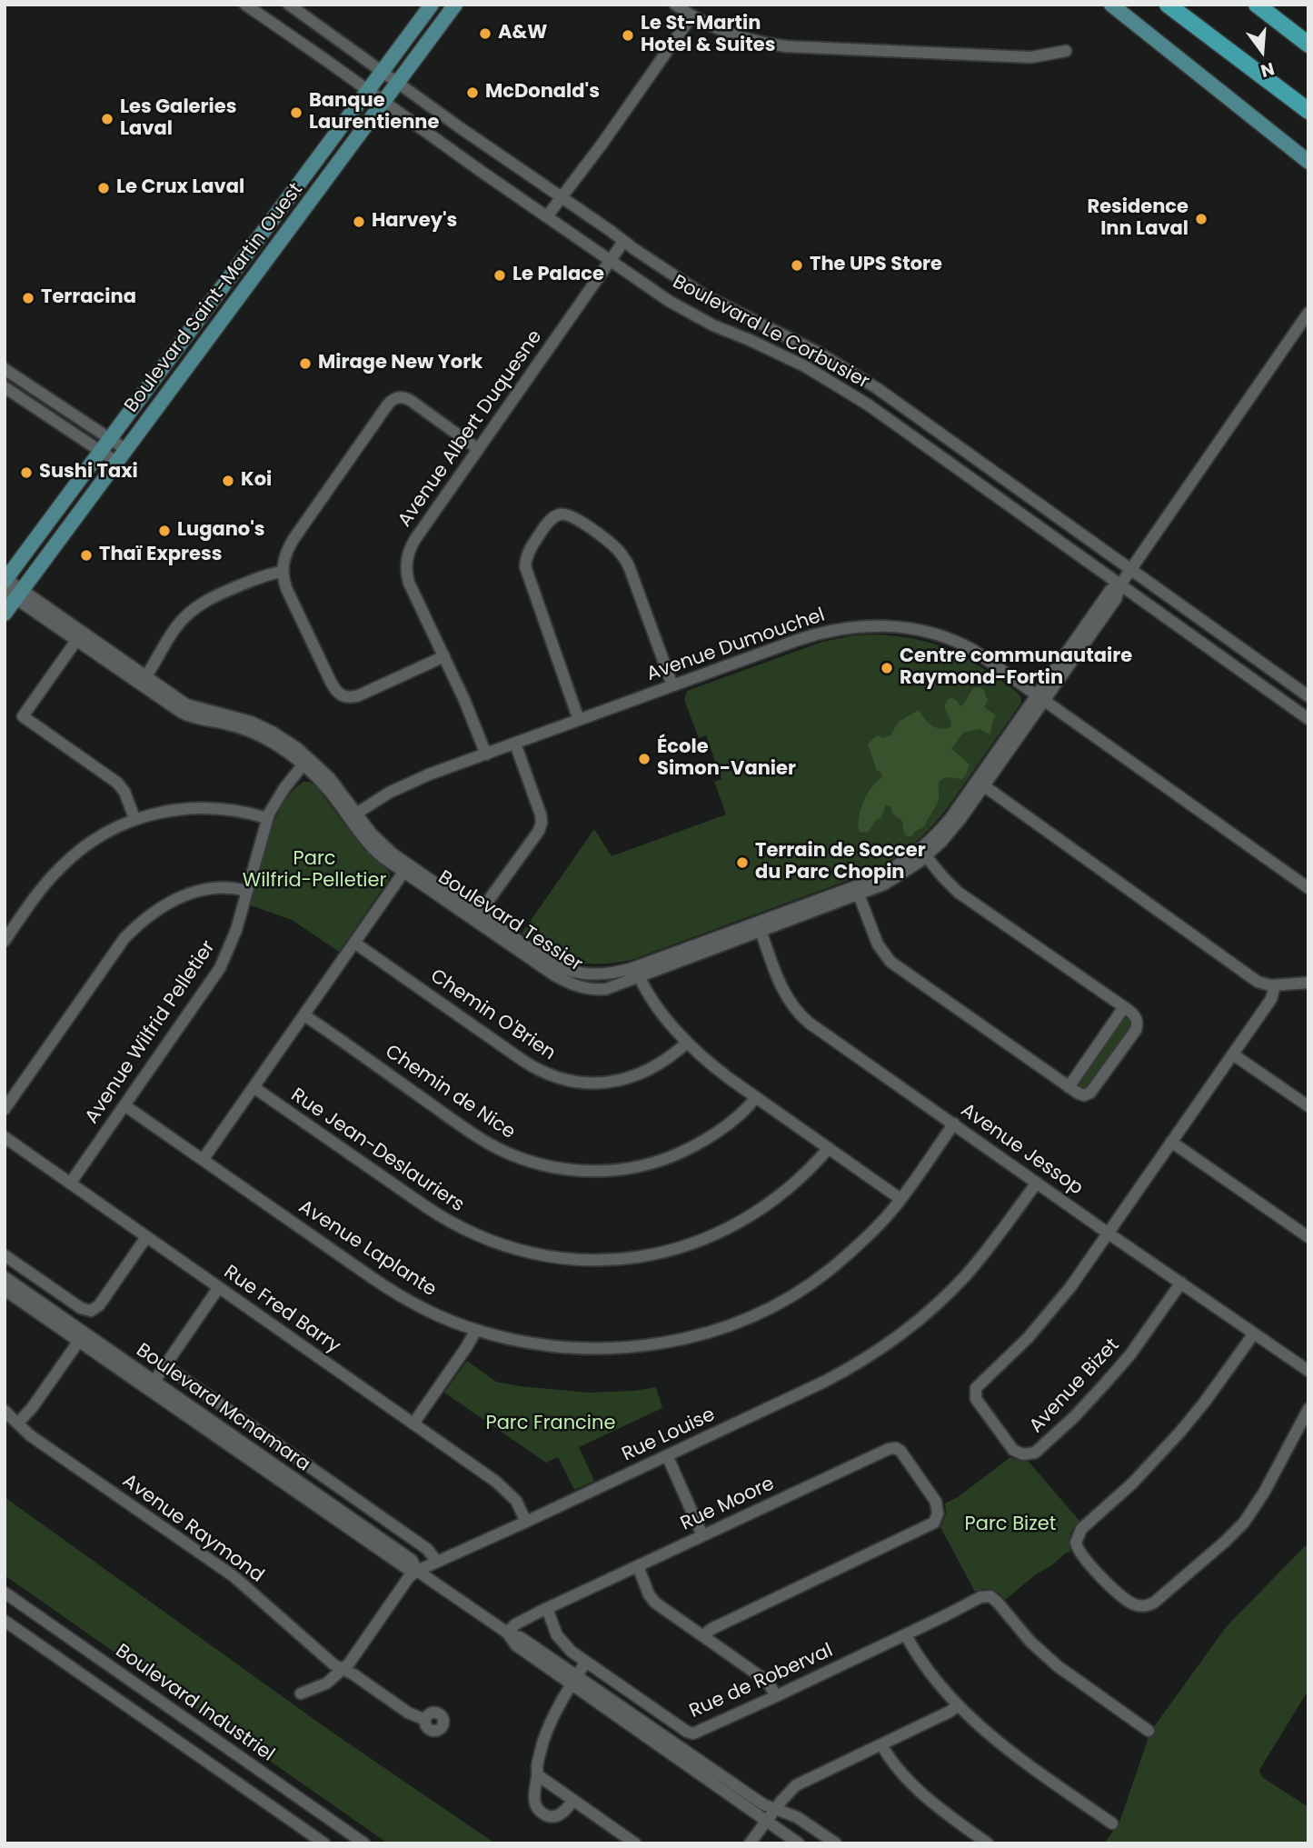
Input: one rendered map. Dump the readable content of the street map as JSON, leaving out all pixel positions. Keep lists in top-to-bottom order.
{
  "streets": {
    "main road": ["Boulevard Saint-Martin Ouest"],
    "street": [
      "Boulevard Le Corbusier",
      "Avenue Albert Duquesne",
      "Avenue Dumouchel",
      "Boulevard Tessier",
      "Chemin O'Brien",
      "Avenue Wilfrid Pelletier",
      "Chemin de Nice",
      "Avenue Jessop",
      "Rue Jean-Deslauriers",
      "Avenue Laplante",
      "Rue Fred Barry",
      "Avenue Bizet",
      "Boulevard Mcnamara",
      "Rue Louise",
      "Rue Moore",
      "Avenue Raymond",
      "Rue de Roberval",
      "Boulevard Industriel"
    ]
  },
  "crossings": [
    ["Boulevard Saint-Martin Ouest", "Boulevard Le Corbusier"],
    ["Boulevard Saint-Martin Ouest", "Boulevard Tessier"],
    ["Boulevard Le Corbusier", "Avenue Albert Duquesne"],
    ["Boulevard Le Corbusier", "Boulevard Tessier"],
    ["Avenue Albert Duquesne", "Avenue Dumouchel"],
    ["Avenue Dumouchel", "Boulevard Tessier"],
    ["Boulevard Tessier", "Avenue Wilfrid Pelletier"],
    ["Boulevard Tessier", "Avenue Jessop"],
    ["Avenue Wilfrid Pelletier", "Avenue Laplante"],
    ["Avenue Wilfrid Pelletier", "Rue Fred Barry"],
    ["Avenue Jessop", "Avenue Laplante"],
    ["Avenue Jessop", "Avenue Bizet"],
    ["Avenue Jessop", "Rue Louise"],
    ["Rue Fred Barry", "Rue Louise"],
    ["Boulevard Mcnamara", "Rue Louise"],
    ["Boulevard Mcnamara", "Rue Moore"],
    ["Rue Louise", "Avenue Raymond"],
    ["Rue Moore", "Rue de Roberval"]
  ],
  "parks": ["Parc Wilfrid-Pelletier", "Parc Francine", "Parc Bizet"],
  "places": [
    "A&W",
    "Le St-Martin Hotel & Suites",
    "McDonald's",
    "Banque Laurentienne",
    "Les Galeries Laval",
    "Le Crux Laval",
    "Residence Inn Laval",
    "Harvey's",
    "The UPS Store",
    "Le Palace",
    "Terracina",
    "Mirage New York",
    "Sushi Taxi",
    "Koi",
    "Lugano's",
    "Thaï Express",
    "Centre communautaire Raymond-Fortin",
    "École Simon-Vanier",
    "Terrain de Soccer du Parc Chopin"
  ],
  "north": "bottom"
}
